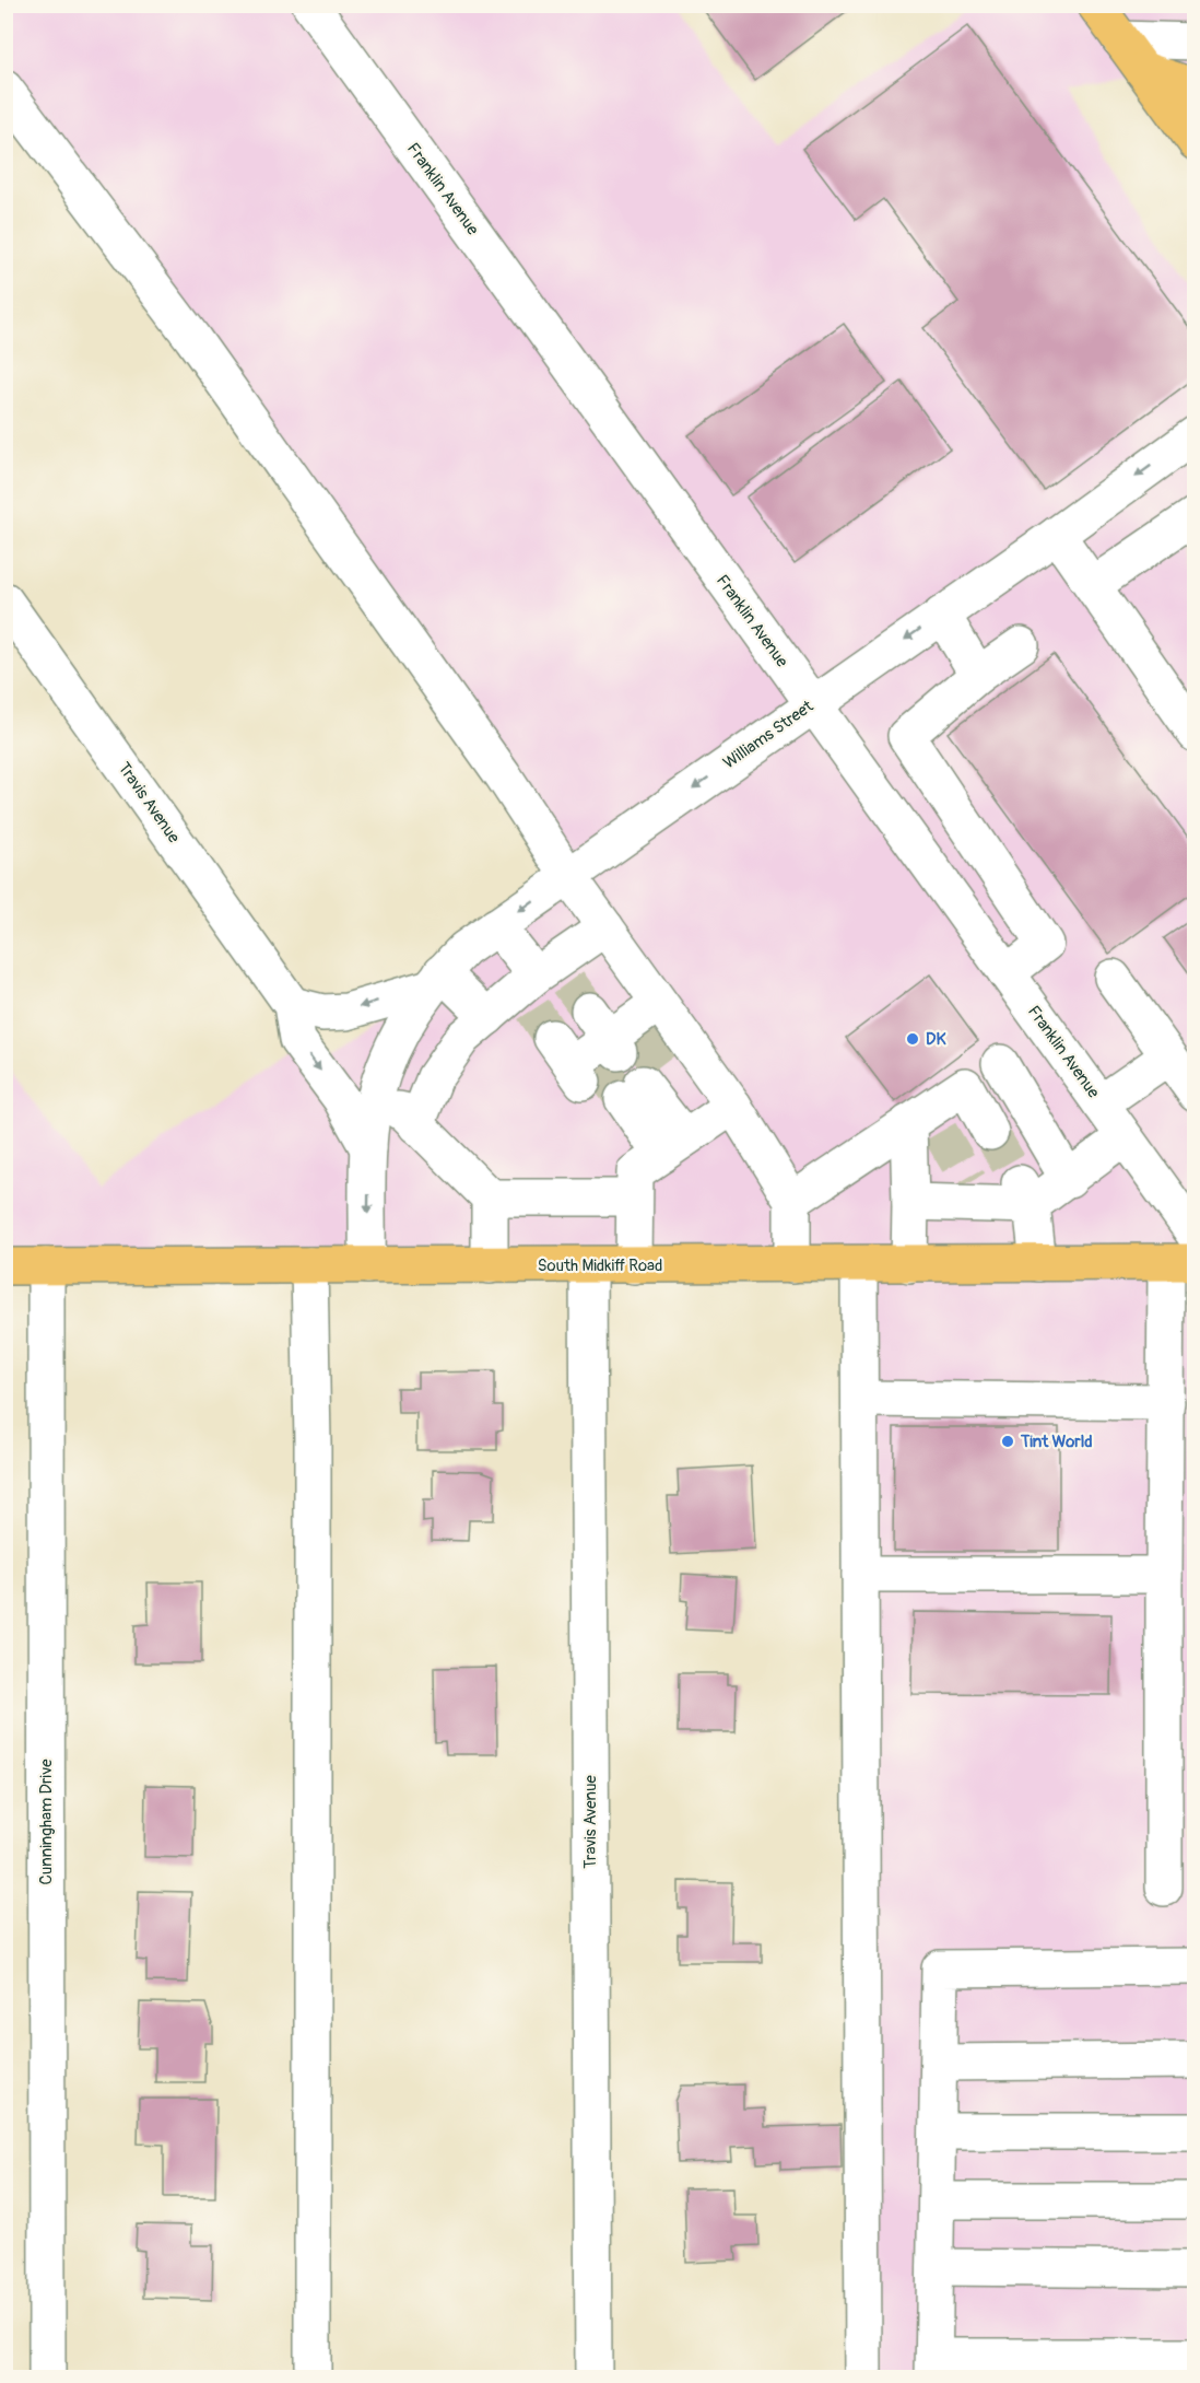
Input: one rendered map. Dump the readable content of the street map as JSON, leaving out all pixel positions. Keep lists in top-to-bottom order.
{
  "streets": {
    "main road": ["South Midkiff Road"],
    "street": [
      "Franklin Avenue",
      "Williams Street",
      "Travis Avenue",
      "Cunningham Drive"
    ]
  },
  "crossings": [
    ["Franklin Avenue", "Williams Street"],
    ["Travis Avenue", "South Midkiff Road"],
    ["South Midkiff Road", "Cunningham Drive"]
  ],
  "places": ["DK", "Tint World"]
}
